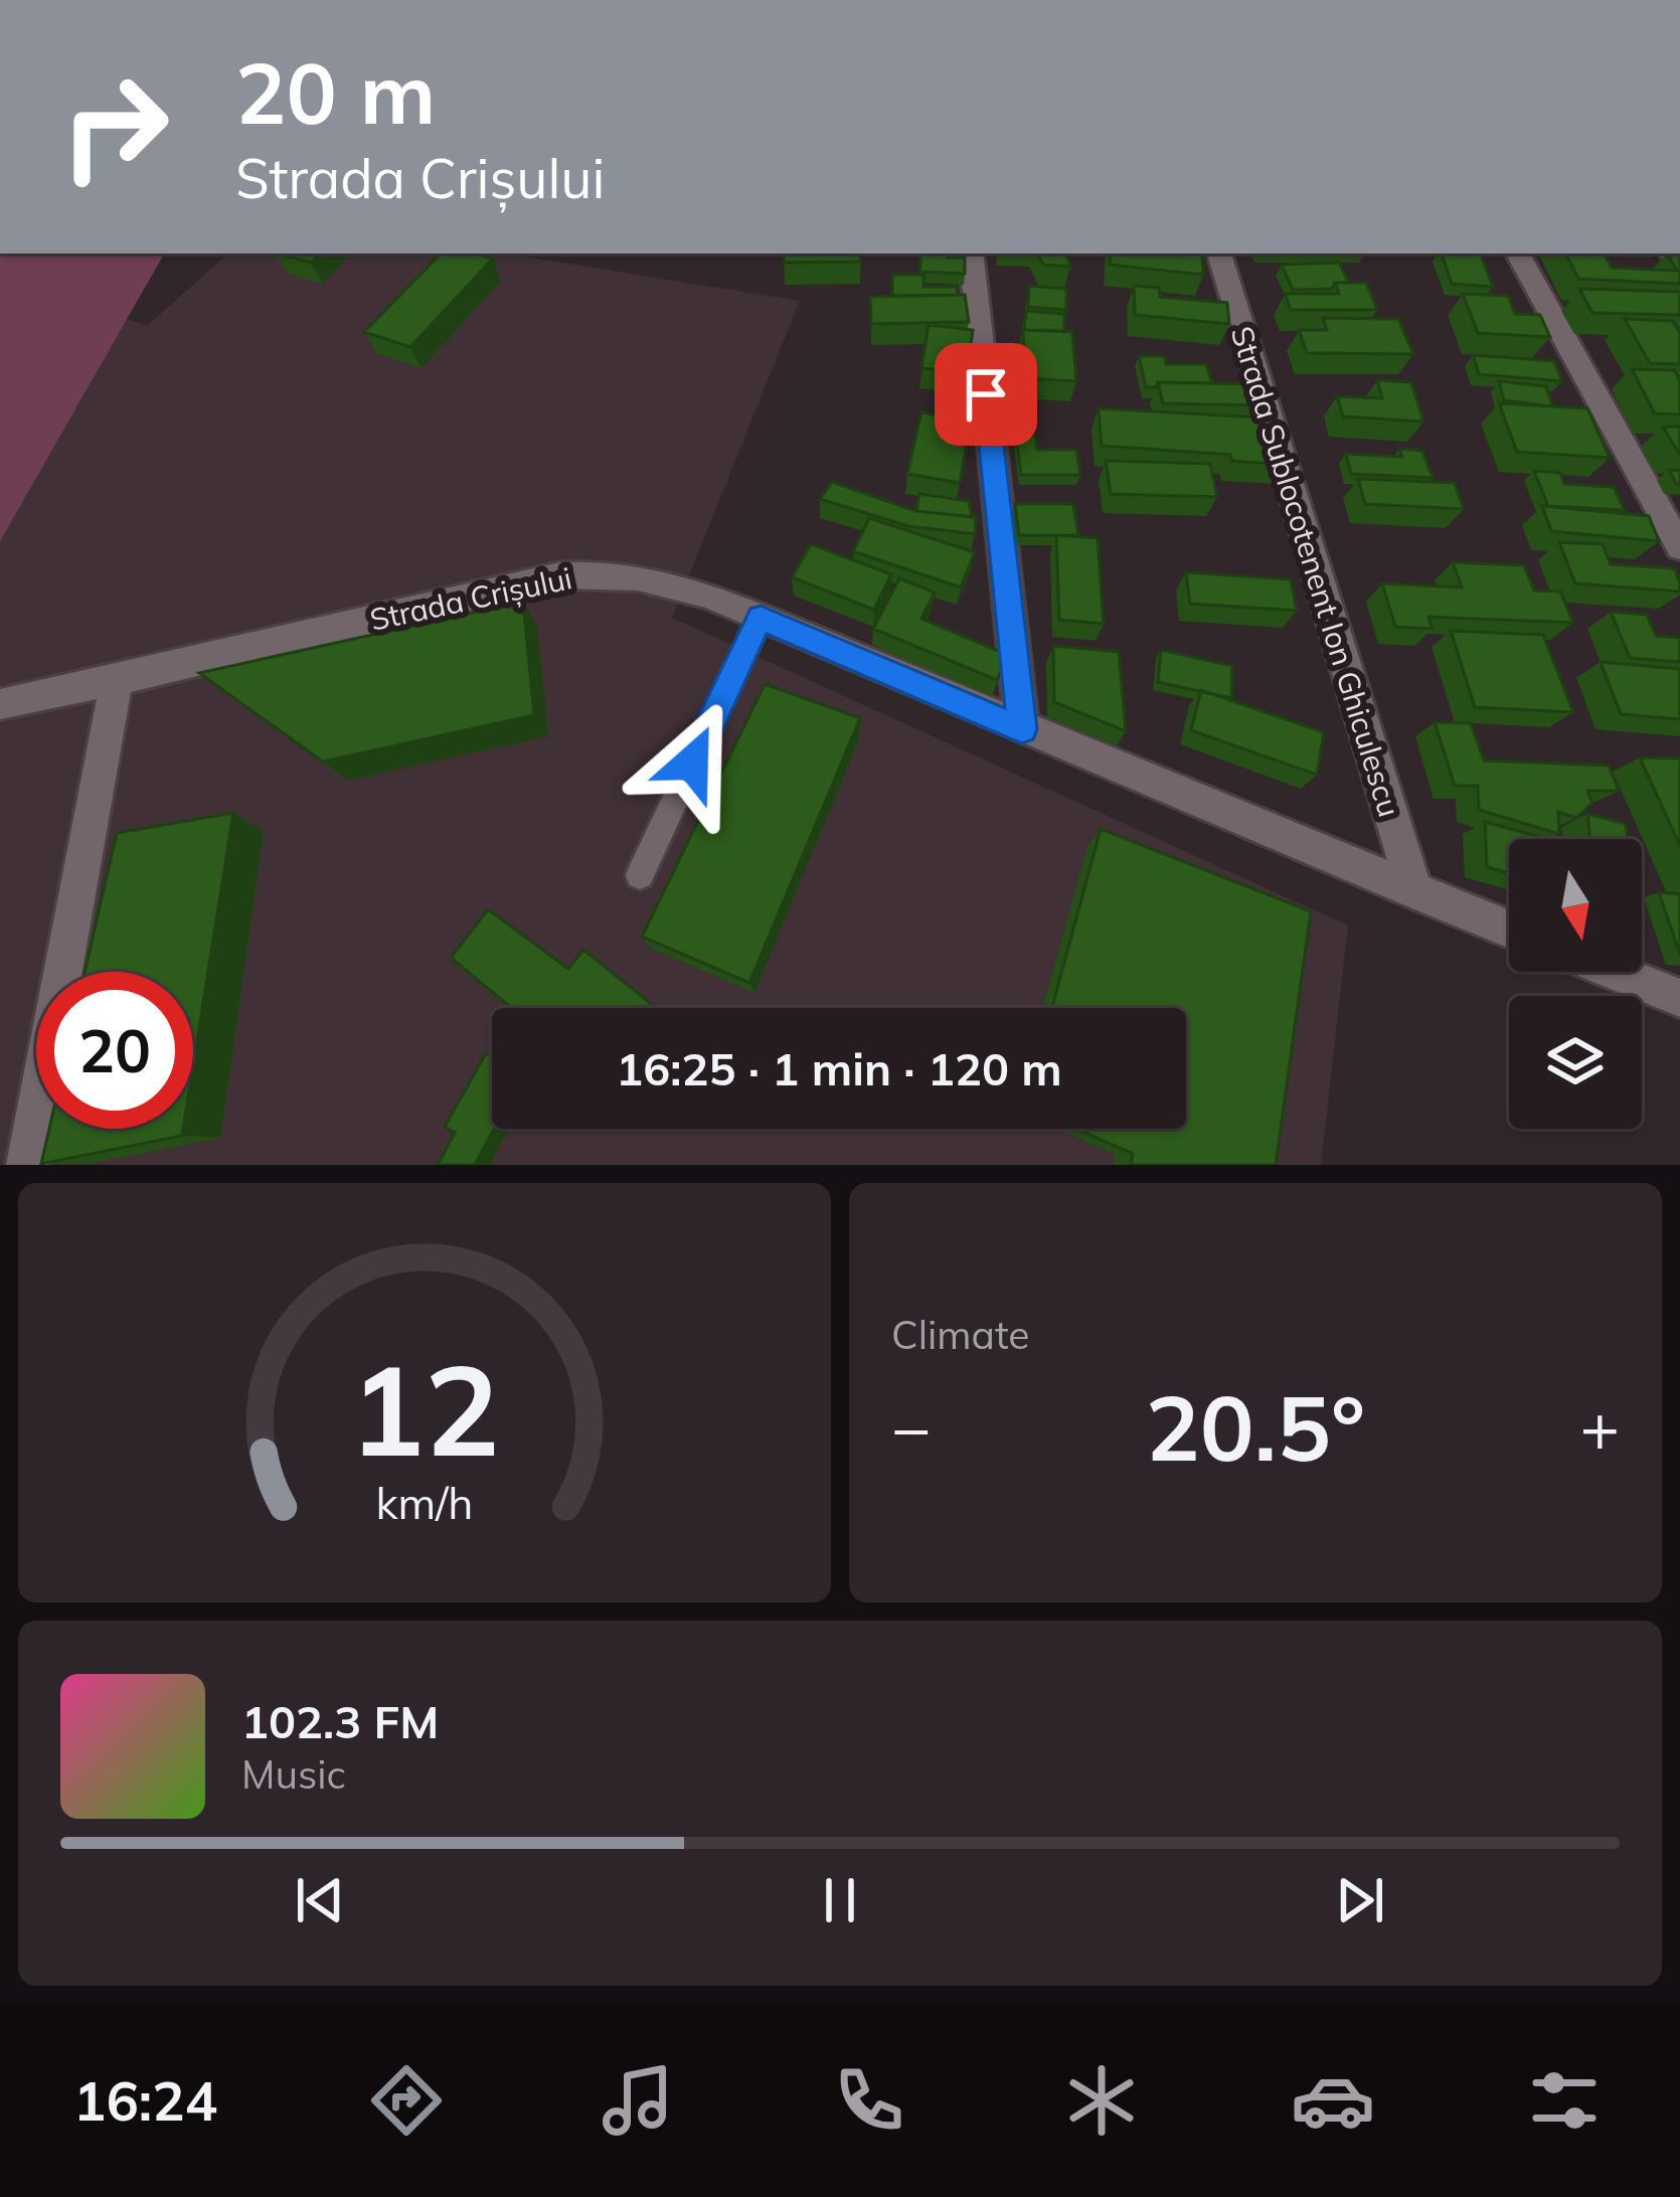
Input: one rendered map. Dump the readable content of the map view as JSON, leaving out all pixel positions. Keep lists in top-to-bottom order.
{
  "streets": {
    "street": ["Strada Sublocotenent Ion Ghiculescu", "Strada Crișului"]
  },
  "crossings": [
    ["Strada Sublocotenent Ion Ghiculescu", "Strada Crișului"]
  ],
  "north": "bottom",
  "page": {
    "turn": ["20 m", "Strada Crișului"],
    "limit": "20",
    "trip": "16:25 · 1 min · 120 m",
    "tile": "Climate",
    "heat": ["−", "20.5°", "+"],
    "song": ["102.3 FM", "Music"],
    "tabs": "16:24",
    "gauge": ["12", "km/h"]
  }
}
